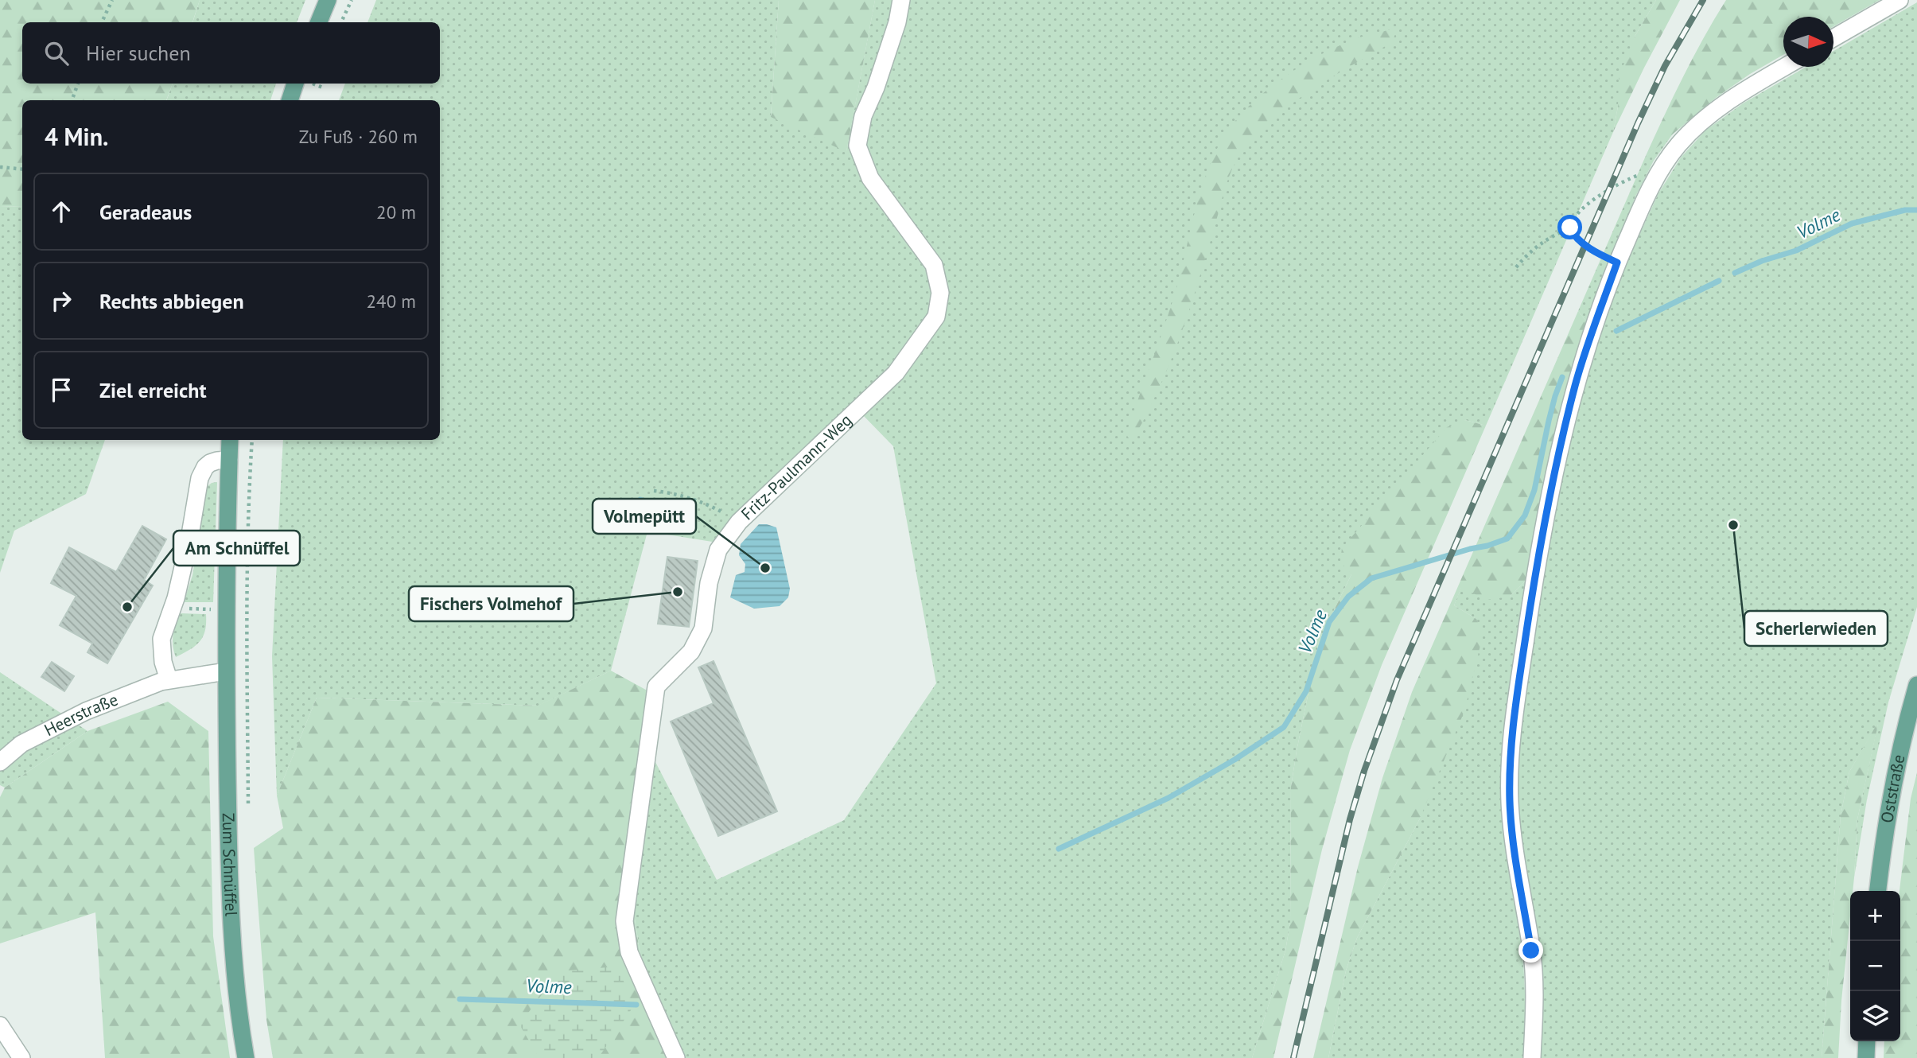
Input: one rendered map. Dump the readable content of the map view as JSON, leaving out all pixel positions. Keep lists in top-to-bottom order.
{
  "streets": {
    "main road": ["Oststraße", "Zum Schnüffel"],
    "street": ["Fritz-Paulmann-Weg", "Heerstraße"]
  },
  "crossings": [
    ["Heerstraße", "Zum Schnüffel"]
  ],
  "water": ["Volme"],
  "places": [
    "Scherlerwieden",
    "Volmepütt",
    "Fischers Volmehof",
    "Am Schnüffel"
  ],
  "north": "right",
  "page": {
    "search": "Hier suchen",
    "heading": ["4 Min.", "Zu Fuß · 260 m"],
    "list": [
      ["Geradeaus", "20 m"],
      ["Rechts abbiegen", "240 m"],
      "Ziel erreicht"
    ],
    "map_buttons": ["+", "−"]
  }
}
